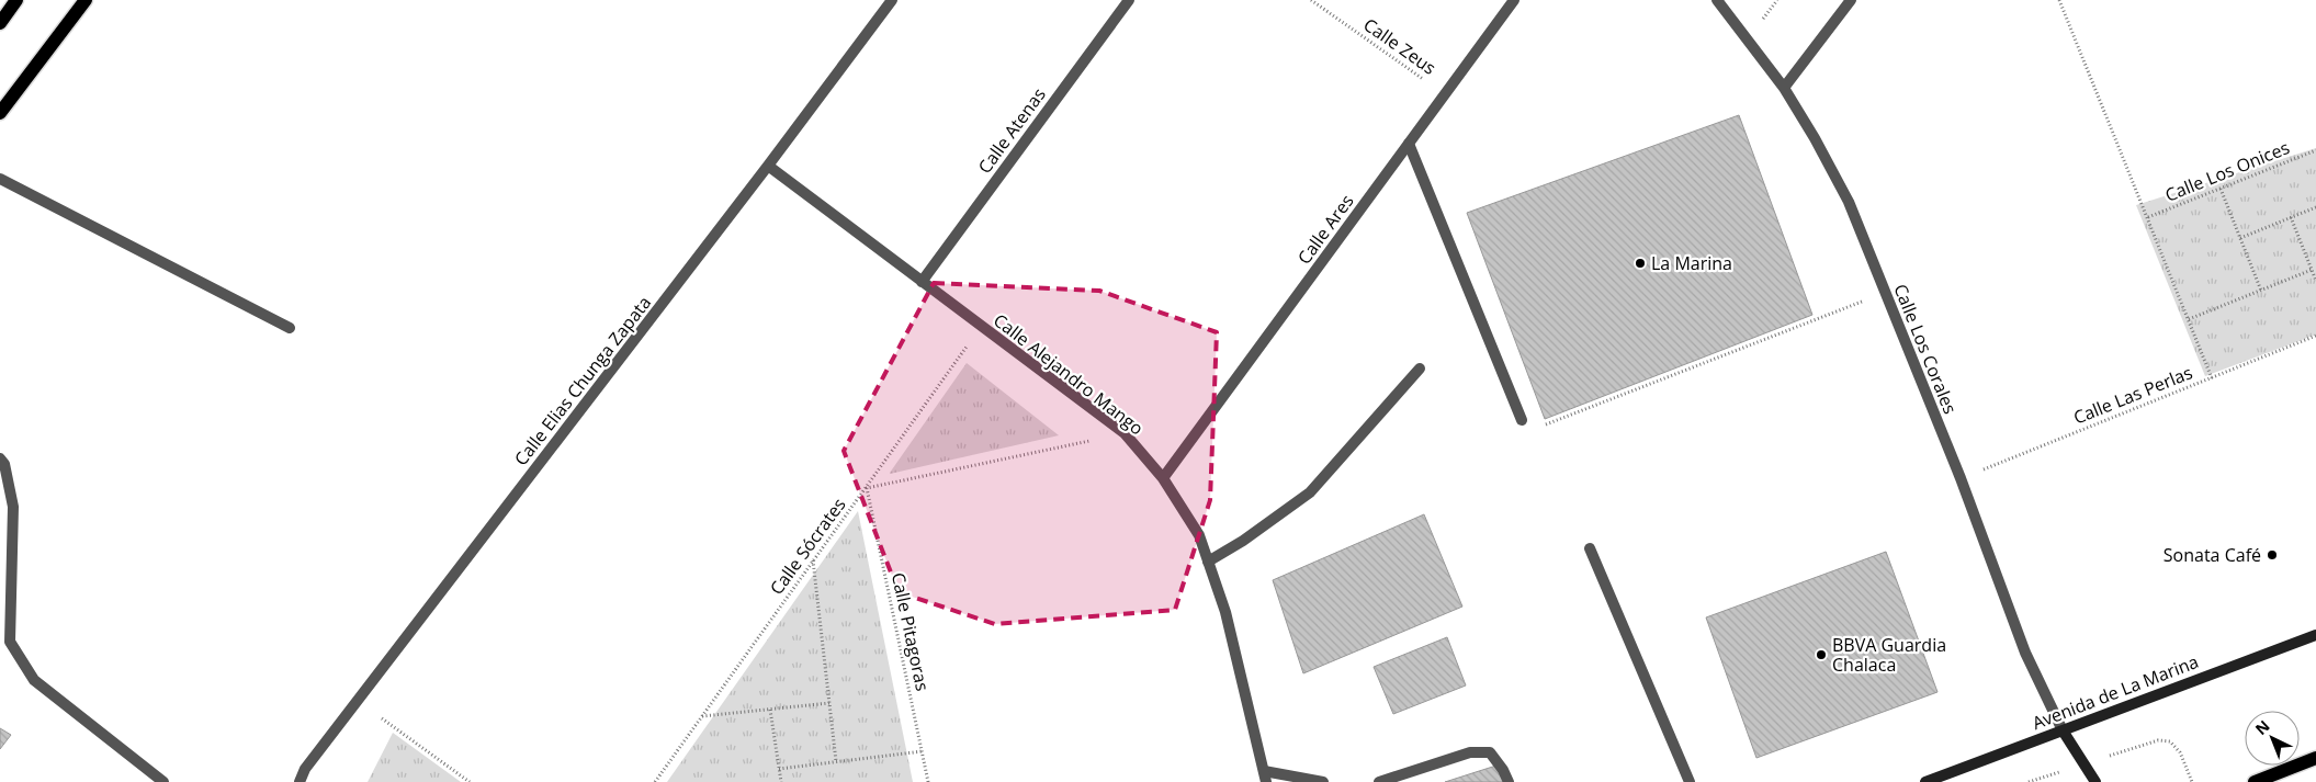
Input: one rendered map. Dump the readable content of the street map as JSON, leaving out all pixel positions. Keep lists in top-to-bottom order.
{
  "streets": {
    "main road": ["Avenida de La Marina"],
    "street": [
      "Calle Atenas",
      "Calle Ares",
      "Calle Los Corales",
      "Calle Alejandro Mango",
      "Calle Elias Chunga Zapata"
    ],
    "path": [
      "Calle Zeus",
      "Calle Los Onices",
      "Calle Las Perlas",
      "Calle Sócrates",
      "Calle Pitagoras"
    ]
  },
  "crossings": [
    ["Calle Zeus", "Calle Ares"],
    ["Calle Atenas", "Calle Alejandro Mango"],
    ["Calle Ares", "Calle Alejandro Mango"],
    ["Calle Los Corales", "Calle Las Perlas"],
    ["Calle Los Corales", "Avenida de La Marina"],
    ["Calle Alejandro Mango", "Calle Elias Chunga Zapata"],
    ["Calle Alejandro Mango", "Calle Sócrates"],
    ["Calle Sócrates", "Calle Pitagoras"]
  ],
  "places": ["La Marina", "Sonata Café", "BBVA Guardia Chalaca"],
  "north": "top left"
}
